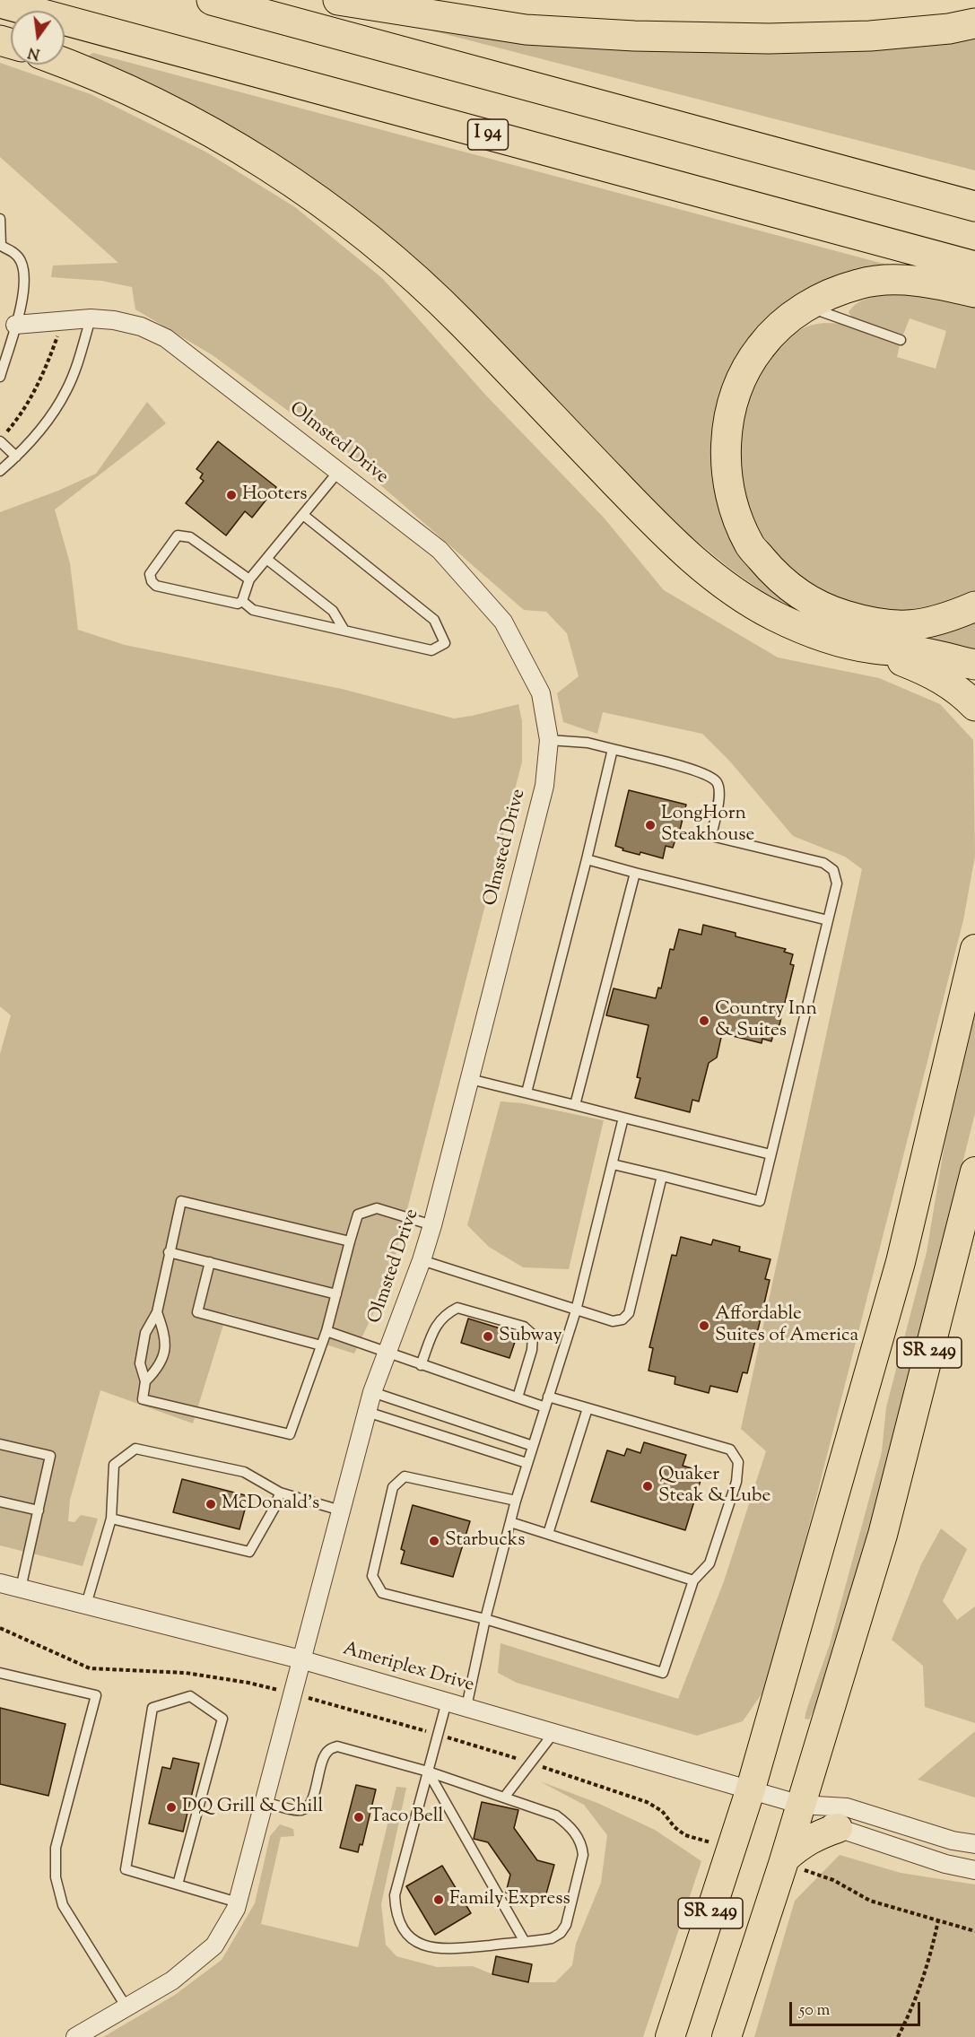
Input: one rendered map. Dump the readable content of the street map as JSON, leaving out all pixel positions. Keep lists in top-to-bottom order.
{
  "streets": {
    "highway": ["I 94"],
    "main road": ["SR 249"],
    "street": ["Olmsted Drive", "Ameriplex Drive"]
  },
  "crossings": [
    ["Olmsted Drive", "Ameriplex Drive"],
    ["SR 249", "Ameriplex Drive"]
  ],
  "places": [
    "Hooters",
    "LongHorn Steakhouse",
    "Country Inn & Suites",
    "Affordable Suites of America",
    "Subway",
    "Quaker Steak & Lube",
    "McDonald's",
    "Starbucks",
    "DQ Grill & Chill",
    "Taco Bell",
    "Family Express"
  ],
  "scale_bar": "50 m",
  "north": "bottom"
}
